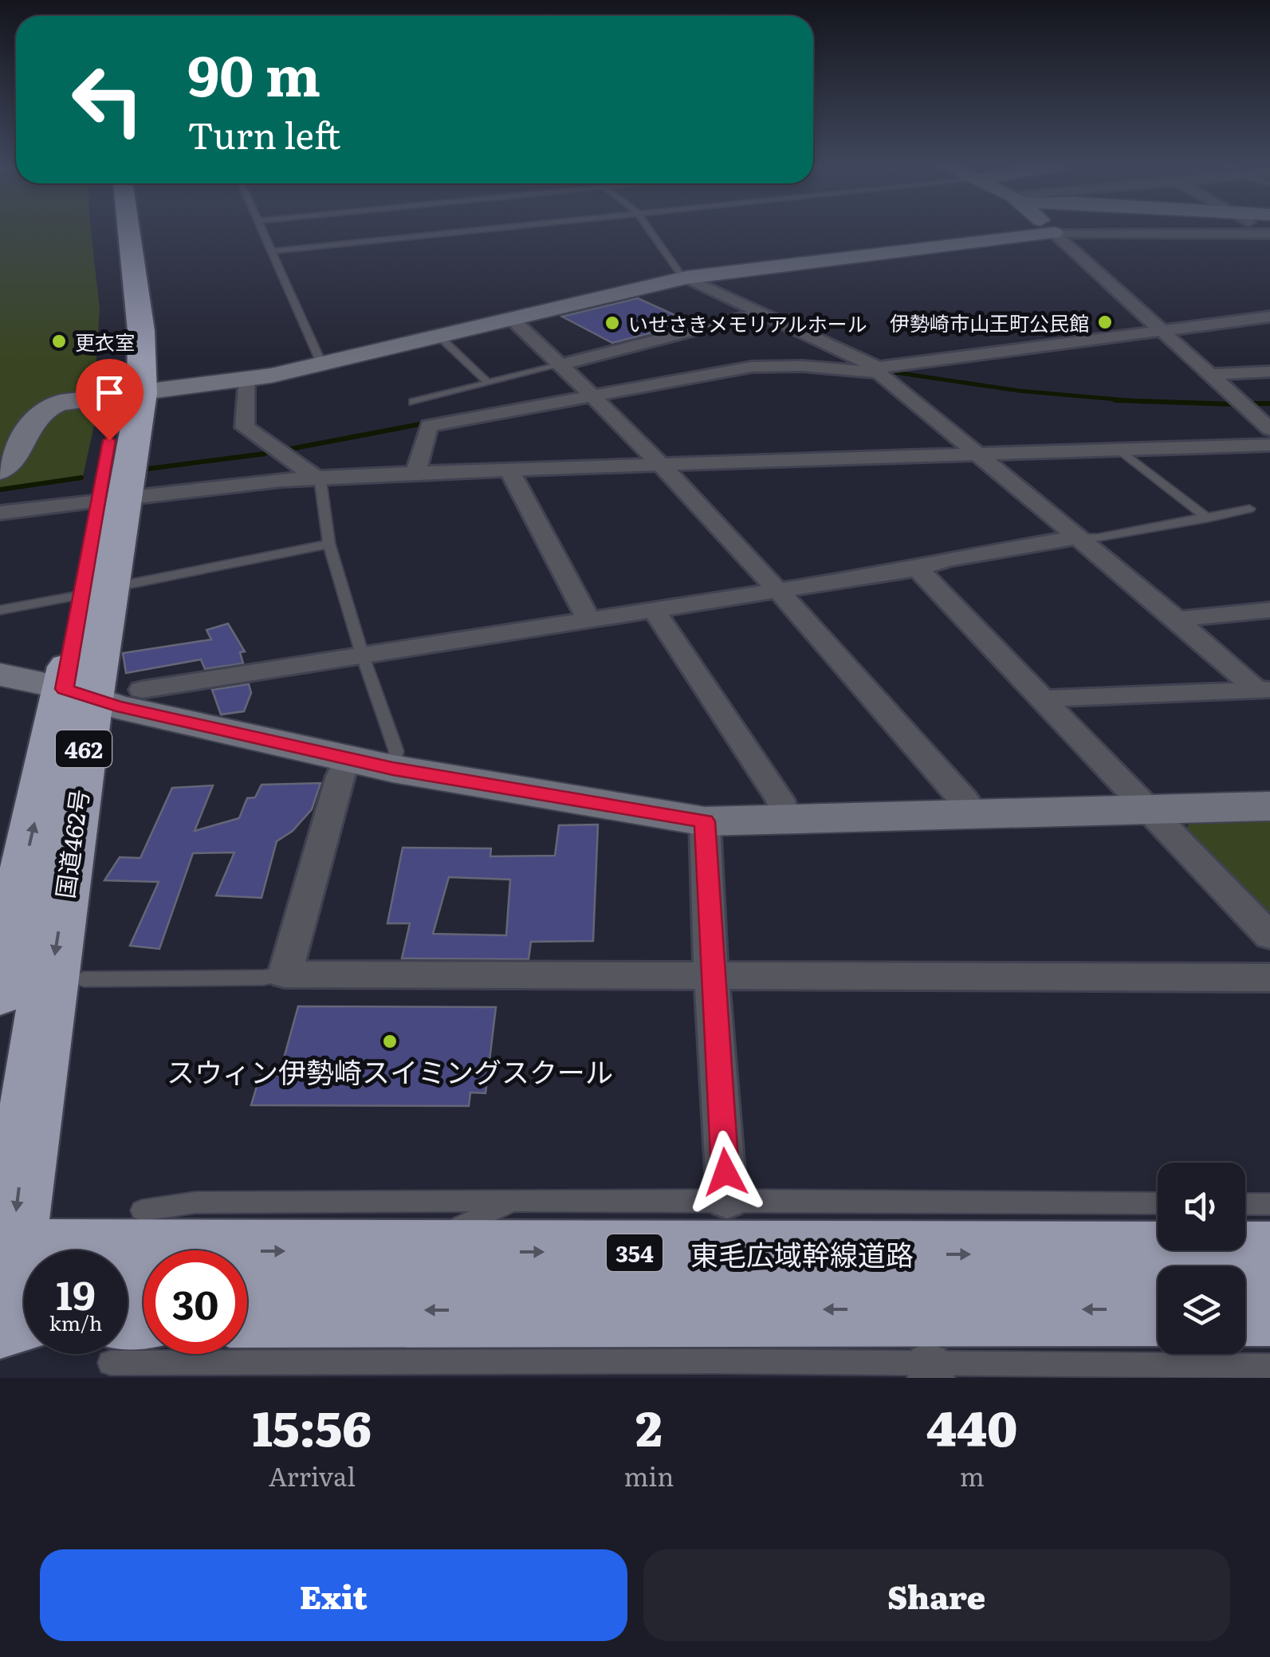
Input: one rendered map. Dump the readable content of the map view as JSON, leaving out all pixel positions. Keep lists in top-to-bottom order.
{
  "streets": {
    "highway": [
      "462",
      "国道462号",
      "354",
      "東毛広域幹線道路"
    ]
  },
  "crossings": [
    ["国道462号", "東毛広域幹線道路"]
  ],
  "places": [
    "伊勢崎市山王町公民館",
    "いせさきメモリアルホール",
    "更衣室",
    "スウィン伊勢崎スイミングスクール"
  ],
  "page": {
    "turn": ["90 m", "Turn left"],
    "speed": "19 km/h",
    "limit": "30",
    "eta": [
      "15:56",
      "Arrival",
      "2",
      "min",
      "440",
      "m"
    ],
    "buttons": ["Exit", "Share"]
  }
}
